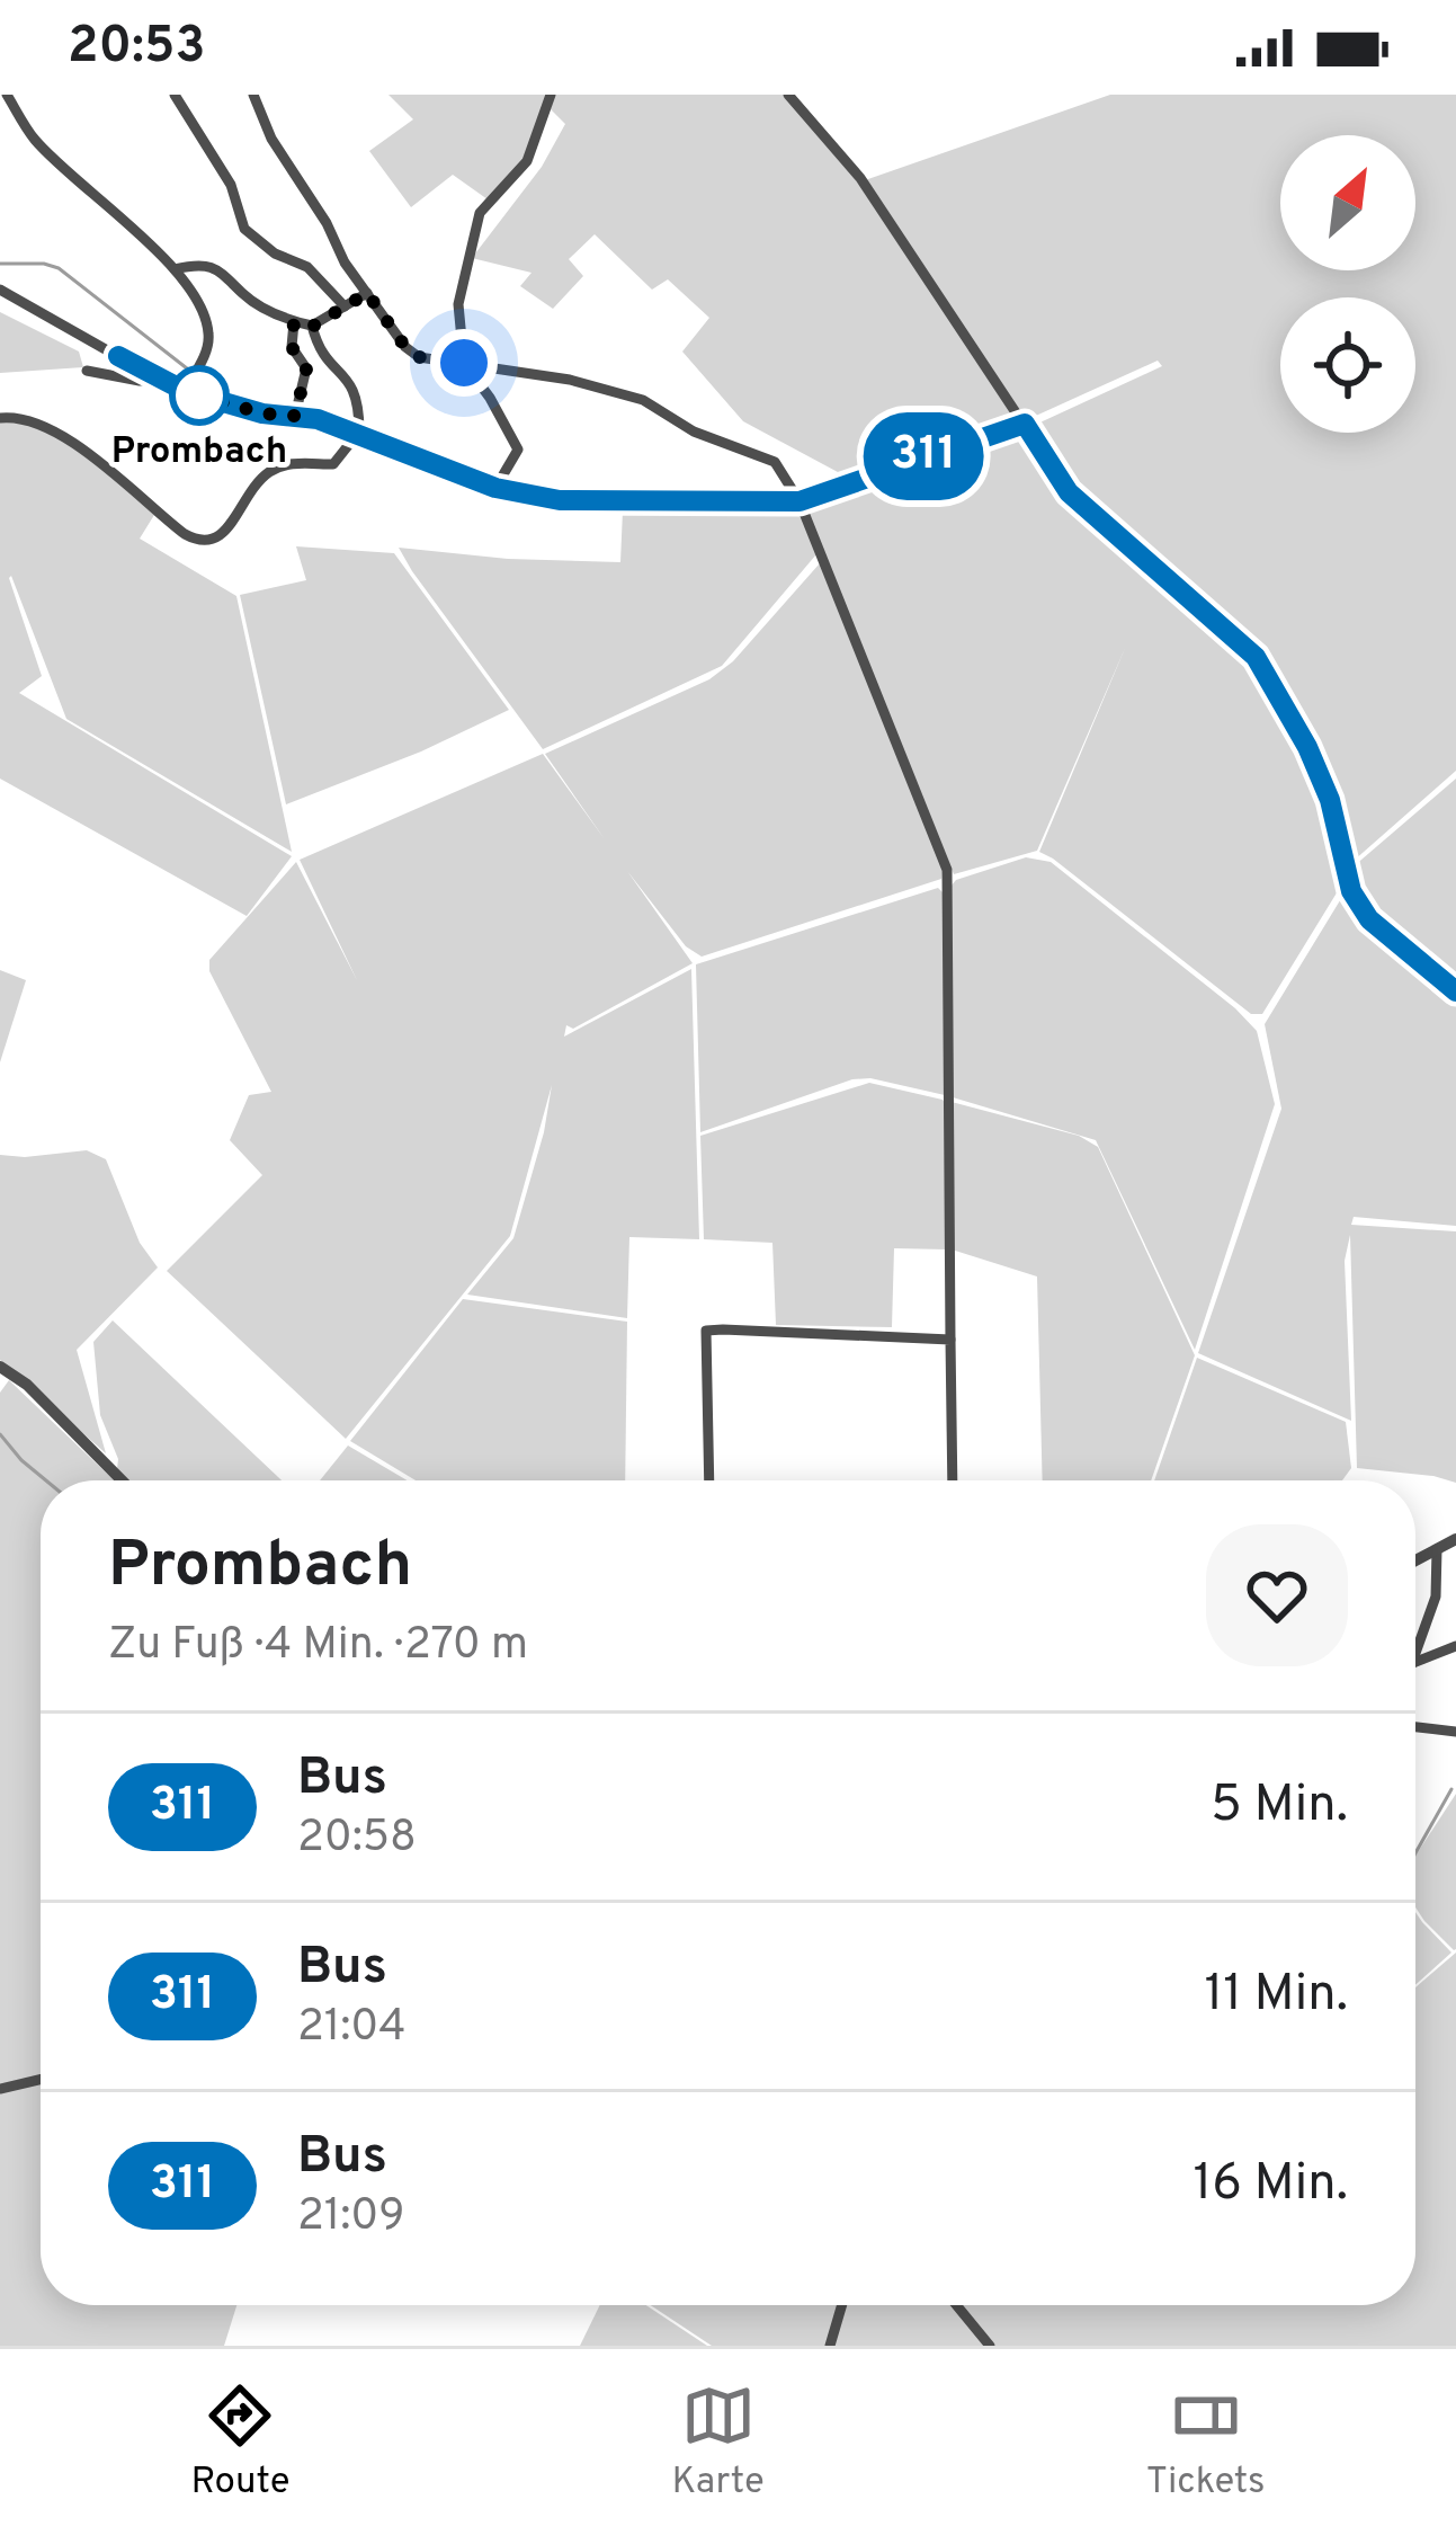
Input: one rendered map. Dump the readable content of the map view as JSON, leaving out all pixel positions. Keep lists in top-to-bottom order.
{
  "places": ["Prombach"],
  "lines": ["bus line 311"],
  "north": "top right",
  "page": {
    "status": "20:53",
    "on_map": "311",
    "heading": ["Prombach", "Zu Fuß · 4 Min. · 270 m"],
    "list": [
      {
        "mark": "311",
        "name": "Bus",
        "note": "20:58",
        "value": "5 Min."
      },
      {
        "mark": "311",
        "name": "Bus",
        "note": "21:04",
        "value": "11 Min."
      },
      {
        "mark": "311",
        "name": "Bus",
        "note": "21:09",
        "value": "16 Min."
      }
    ],
    "tabs": ["Route", "Karte", "Tickets"]
  }
}
